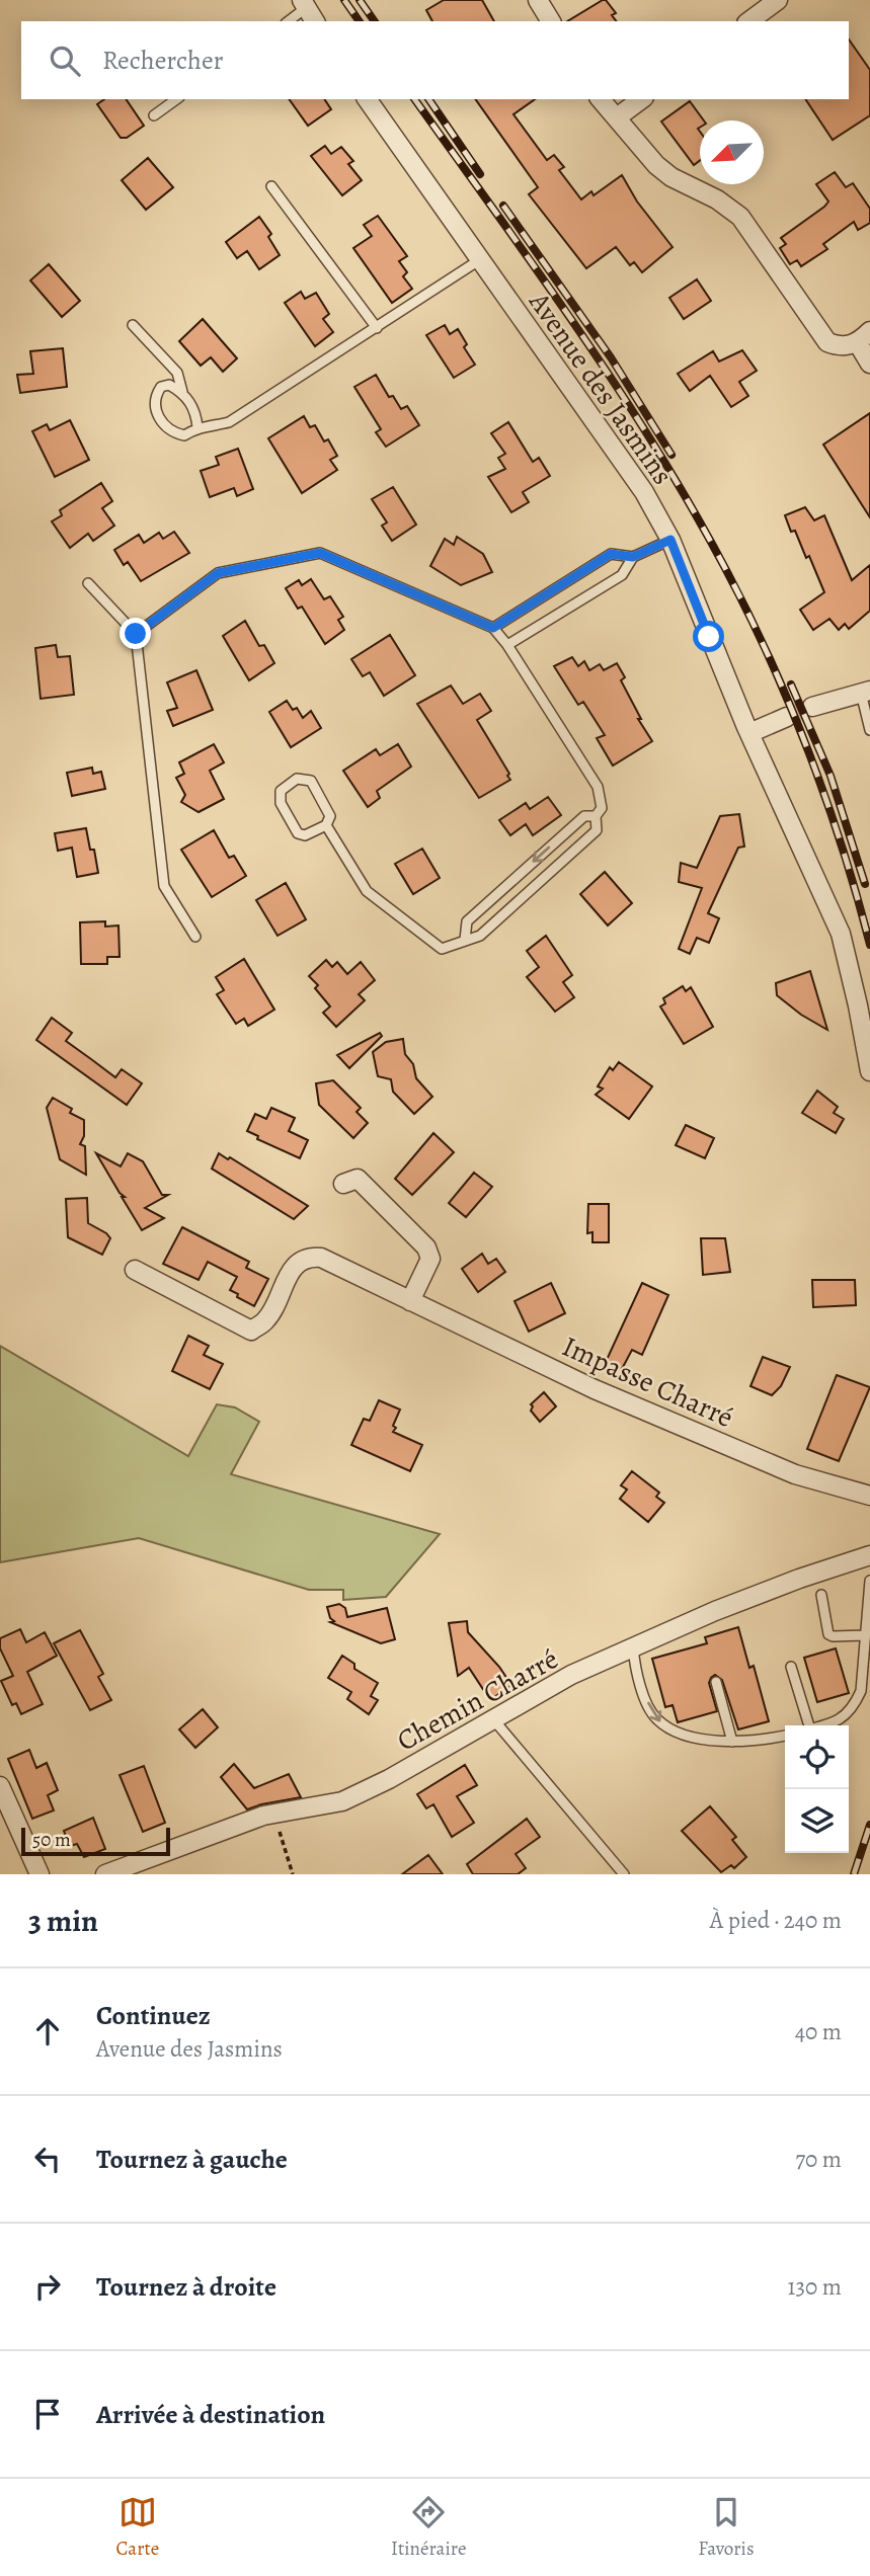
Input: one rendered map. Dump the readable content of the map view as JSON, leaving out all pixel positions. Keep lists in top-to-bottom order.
{
  "streets": {
    "street": ["Avenue des Jasmins", "Impasse Charré", "Chemin Charré"]
  },
  "scale_bar": "50 m",
  "north": "bottom left",
  "page": {
    "search": "Rechercher",
    "scale": "50 m",
    "heading": ["3 min", "À pied · 240 m"],
    "list": [
      ["Continuez", "Avenue des Jasmins", "40 m"],
      ["Tournez à gauche", "70 m"],
      ["Tournez à droite", "130 m"],
      "Arrivée à destination"
    ],
    "nav": ["Carte", "Itinéraire", "Favoris"]
  }
}
